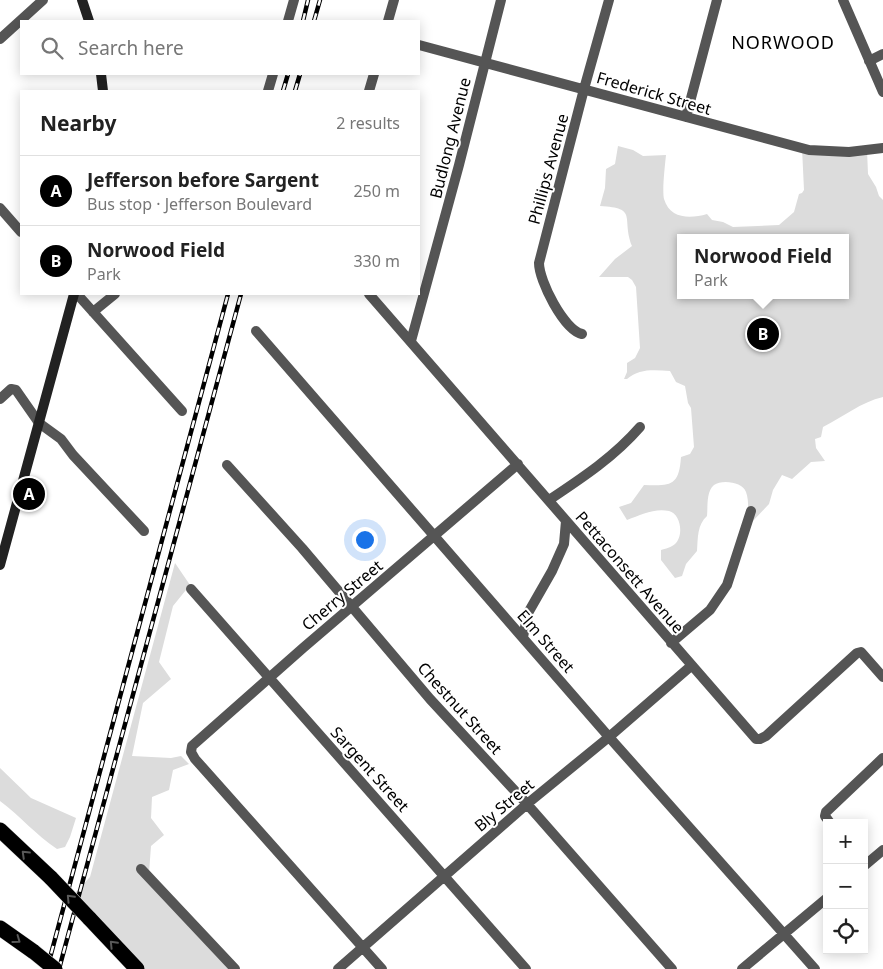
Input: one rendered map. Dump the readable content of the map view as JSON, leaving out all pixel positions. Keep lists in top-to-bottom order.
{
  "streets": {
    "street": [
      "Frederick Street",
      "Budlong Avenue",
      "Phillips Avenue",
      "Pettaconsett Avenue",
      "Cherry Street",
      "Elm Street",
      "Chestnut Street",
      "Sargent Street",
      "Bly Street"
    ]
  },
  "crossings": [
    ["Frederick Street", "Budlong Avenue"],
    ["Frederick Street", "Phillips Avenue"],
    ["Budlong Avenue", "Pettaconsett Avenue"],
    ["Pettaconsett Avenue", "Cherry Street"],
    ["Pettaconsett Avenue", "Bly Street"],
    ["Cherry Street", "Elm Street"],
    ["Cherry Street", "Chestnut Street"],
    ["Cherry Street", "Sargent Street"],
    ["Cherry Street", "Bly Street"],
    ["Elm Street", "Bly Street"],
    ["Chestnut Street", "Bly Street"],
    ["Sargent Street", "Bly Street"]
  ],
  "districts": ["NORWOOD"],
  "page": {
    "search": "Search here",
    "heading": ["Nearby", "2 results"],
    "list": [
      {
        "mark": "A",
        "name": "Jefferson before Sargent",
        "note": "Bus stop · Jefferson Boulevard",
        "value": "250 m"
      },
      {
        "mark": "B",
        "name": "Norwood Field",
        "note": "Park",
        "value": "330 m"
      }
    ],
    "popup": ["Norwood Field", "Park"],
    "pins": ["B", "A"],
    "map_buttons": ["+", "−"]
  }
}
